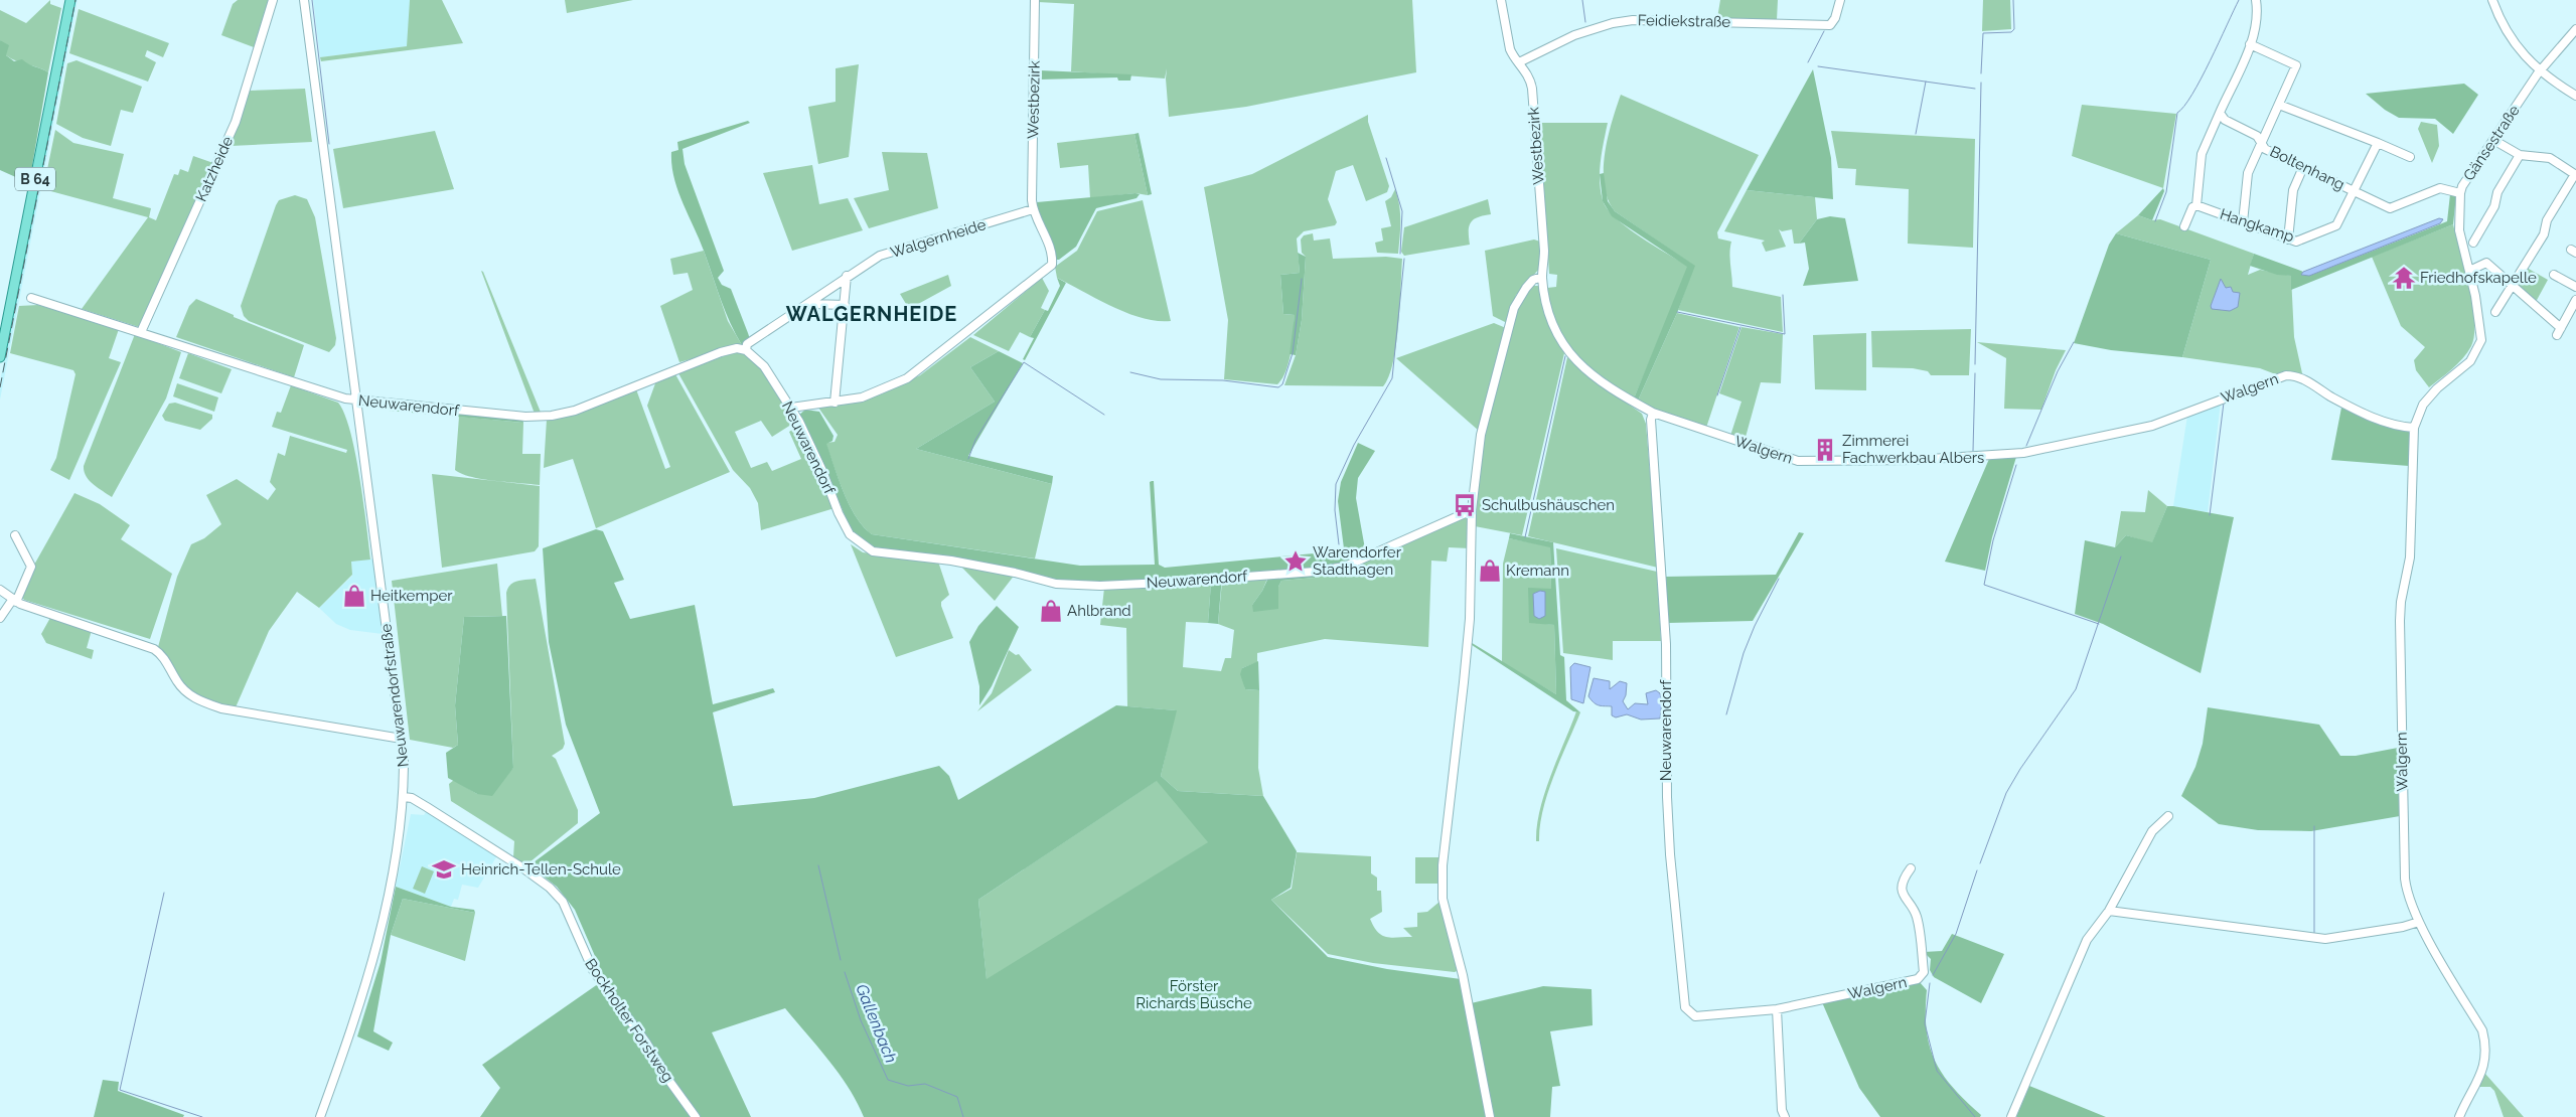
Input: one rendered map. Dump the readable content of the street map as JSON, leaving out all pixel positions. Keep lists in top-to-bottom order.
{
  "streets": {
    "main road": ["B 64"],
    "street": [
      "Feidiekstraße",
      "Westbezirk",
      "Gänsestraße",
      "Boltenhang",
      "Katzheide",
      "Hangkamp",
      "Walgernheide",
      "Walgern",
      "Neuwarendorf",
      "Neuwarendorfstraße",
      "Bockholter Forstweg"
    ]
  },
  "crossings": [
    ["Feidiekstraße", "Westbezirk"],
    ["Westbezirk", "Walgernheide"],
    ["Westbezirk", "Walgern"],
    ["Westbezirk", "Neuwarendorf"],
    ["Gänsestraße", "Boltenhang"],
    ["Gänsestraße", "Walgern"],
    ["Boltenhang", "Hangkamp"],
    ["Katzheide", "Neuwarendorf"],
    ["Walgernheide", "Neuwarendorf"],
    ["Walgern", "Neuwarendorf"],
    ["Neuwarendorf", "Neuwarendorfstraße"],
    ["Neuwarendorfstraße", "Bockholter Forstweg"]
  ],
  "districts": ["WALGERNHEIDE"],
  "water": ["Gallenbach"],
  "parks": ["Förster Richards Büsche"],
  "places": {
    "temple": ["Friedhofskapelle"],
    "building": ["Zimmerei Fachwerkbau Albers"],
    "bus stop": ["Schulbushäuschen"],
    "place": ["Warendorfer Stadthagen"],
    "shop": ["Kremann", "Heitkemper", "Ahlbrand"],
    "school or university": ["Heinrich-Tellen-Schule"]
  }
}
